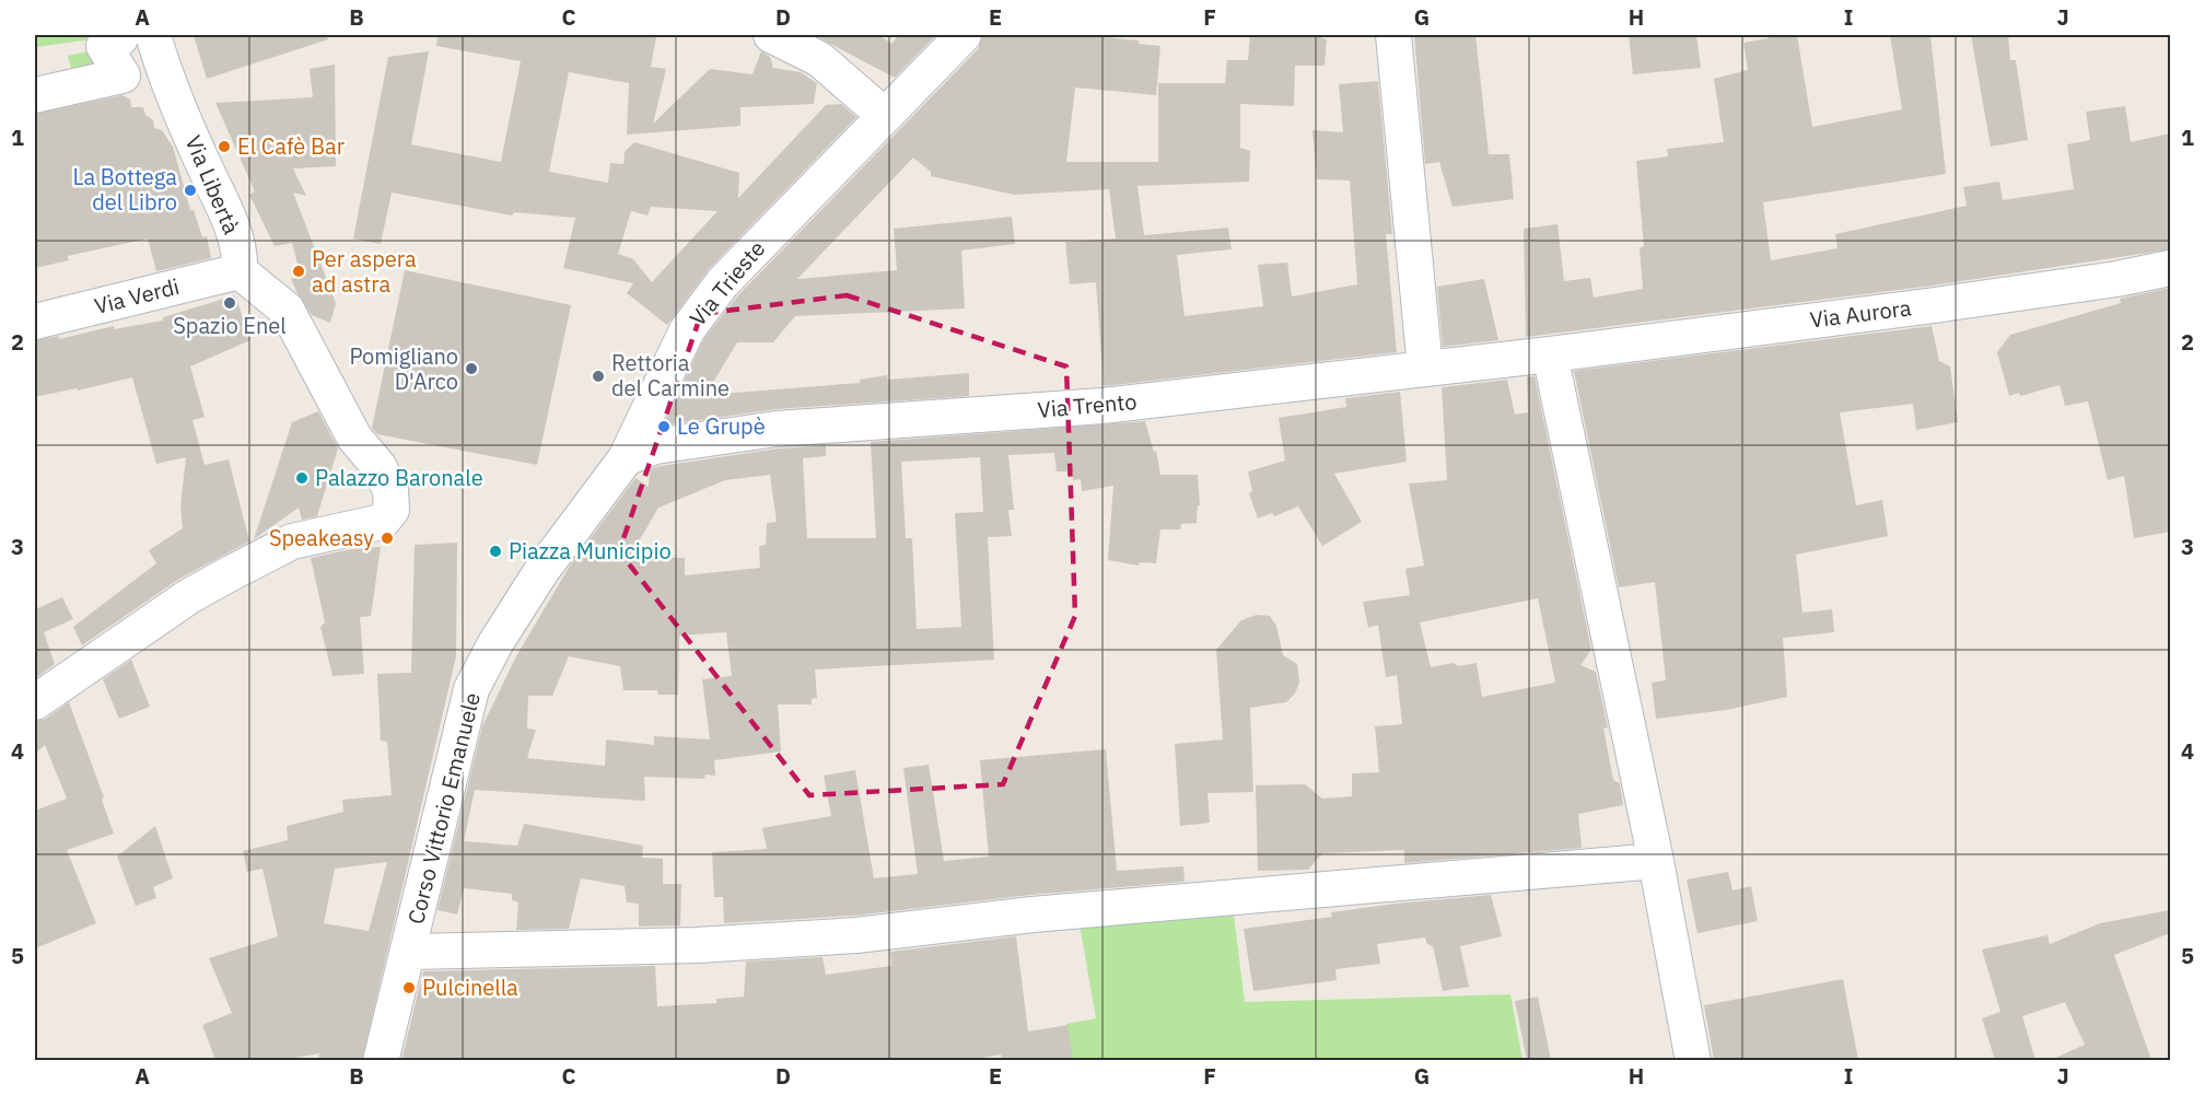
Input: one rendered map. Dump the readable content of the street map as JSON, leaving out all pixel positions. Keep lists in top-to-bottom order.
{
  "streets": {
    "street": [
      "Via Libertà",
      "Via Trieste",
      "Via Verdi",
      "Via Aurora",
      "Via Trento",
      "Corso Vittorio Emanuele"
    ]
  },
  "crossings": [
    ["Via Libertà", "Via Verdi"],
    ["Via Trieste", "Via Trento"],
    ["Via Trieste", "Corso Vittorio Emanuele"],
    ["Via Aurora", "Via Trento"]
  ],
  "places": [
    "El Cafè Bar",
    "La Bottega del Libro",
    "Per aspera ad astra",
    "Spazio Enel",
    "Pomigliano D'Arco",
    "Rettoria del Carmine",
    "Le Grupè",
    "Palazzo Baronale",
    "Speakeasy",
    "Piazza Municipio",
    "Pulcinella"
  ],
  "grid": {
    "columns": [
      "A",
      "B",
      "C",
      "D",
      "E",
      "F",
      "G",
      "H",
      "I",
      "J"
    ],
    "rows": [
      "1",
      "2",
      "3",
      "4",
      "5"
    ]
  }
}
